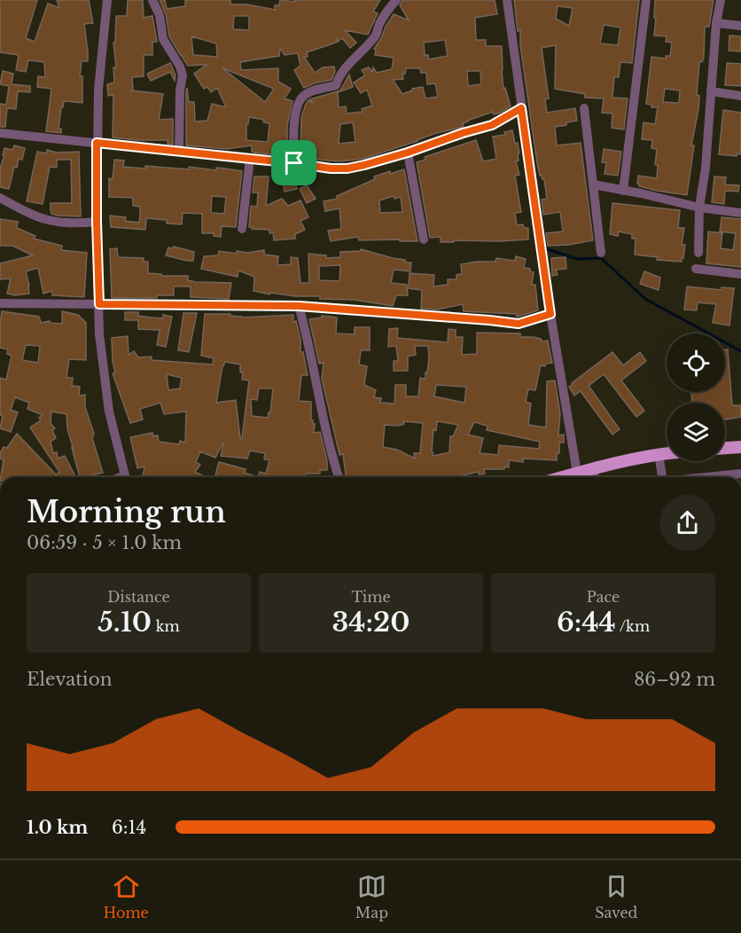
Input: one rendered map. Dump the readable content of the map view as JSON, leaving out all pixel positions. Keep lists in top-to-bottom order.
{
  "page": {
    "heading": ["Morning run", "06:59 · 5 × 1.0 km"],
    "stats": [
      ["Distance", "5.10 km"],
      ["Time", "34:20"],
      ["Pace", "6:44 /km"]
    ],
    "chart": ["Elevation", "86–92 m"],
    "list": [
      {
        "name": "1.0 km",
        "note": "6:14"
      }
    ],
    "tabs": ["Home", "Map", "Saved"]
  }
}
